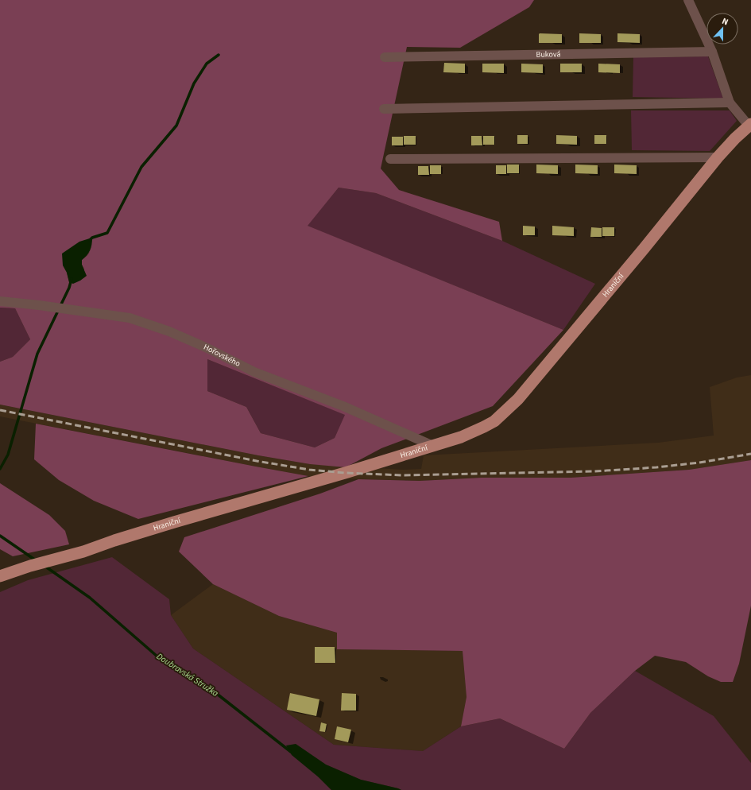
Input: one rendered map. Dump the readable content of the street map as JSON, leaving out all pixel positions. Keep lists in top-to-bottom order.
{
  "streets": {
    "main road": ["Hraniční"],
    "street": ["Buková", "Hořovského"]
  },
  "crossings": [
    ["Hraniční", "Hořovského"]
  ],
  "water": ["Doubravská Stružka"],
  "north": "top"
}
